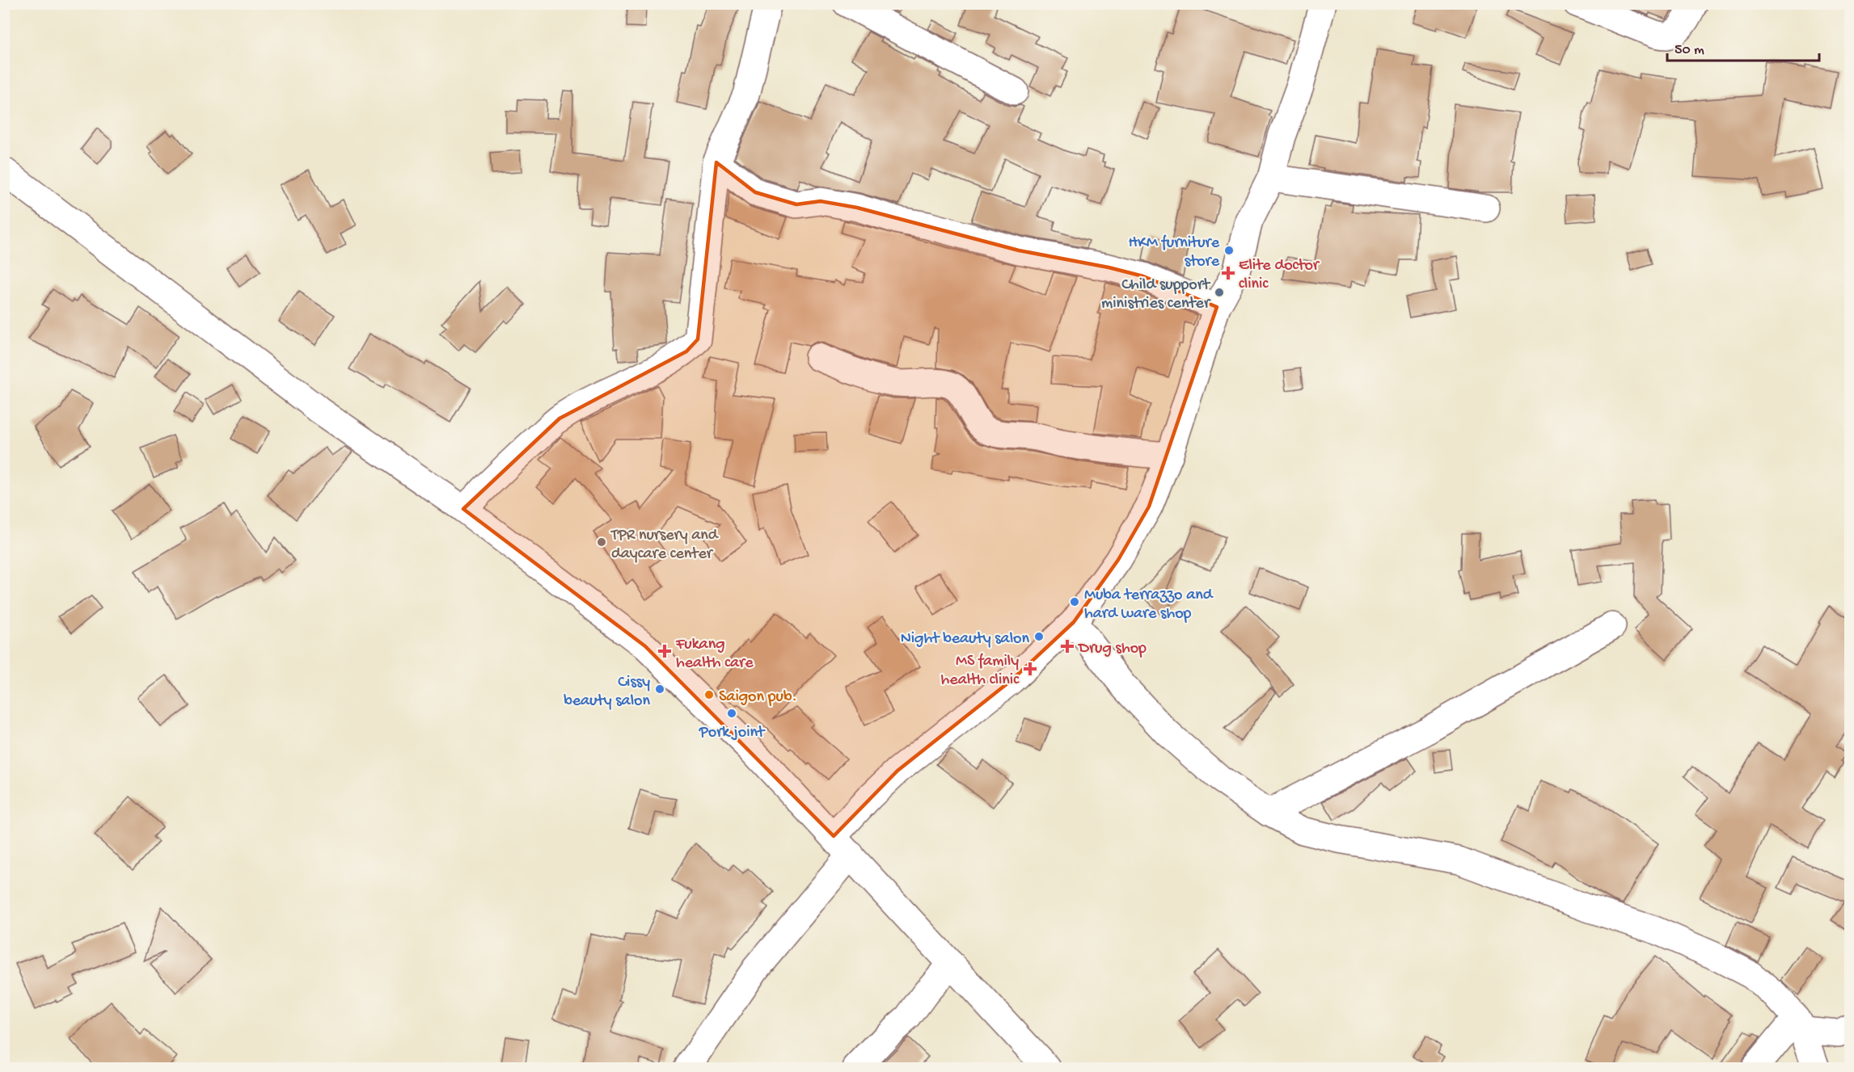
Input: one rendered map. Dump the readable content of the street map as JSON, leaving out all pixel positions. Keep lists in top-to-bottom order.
{
  "places": {
    "other": [
      "HKM furniture store",
      "Child support ministries center",
      "TPR nursery and daycare center",
      "Muba terrazzo and hard ware shop",
      "Night beauty salon",
      "Cissy beauty salon",
      "Saigon pub.",
      "Pork joint"
    ],
    "health": [
      "Elite doctor clinic",
      "Drug shop",
      "Fukang health care",
      "MS family health clinic"
    ]
  },
  "scale_bar": "50 m"
}
